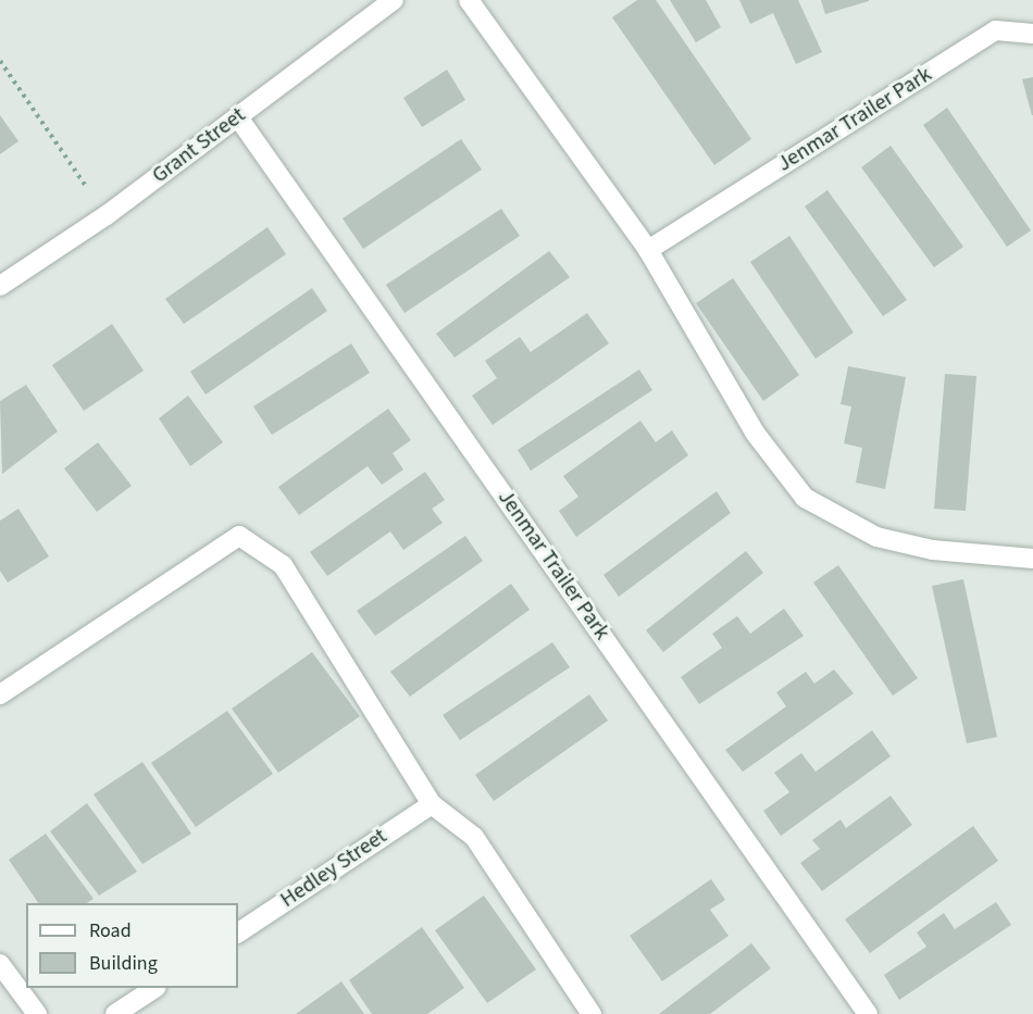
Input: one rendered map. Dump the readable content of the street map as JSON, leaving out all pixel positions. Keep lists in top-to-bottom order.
{
  "streets": {
    "street": ["Jenmar Trailer Park", "Grant Street", "Hedley Street"]
  },
  "crossings": [
    ["Jenmar Trailer Park", "Grant Street"]
  ],
  "legend": ["Road", "Building"]
}
